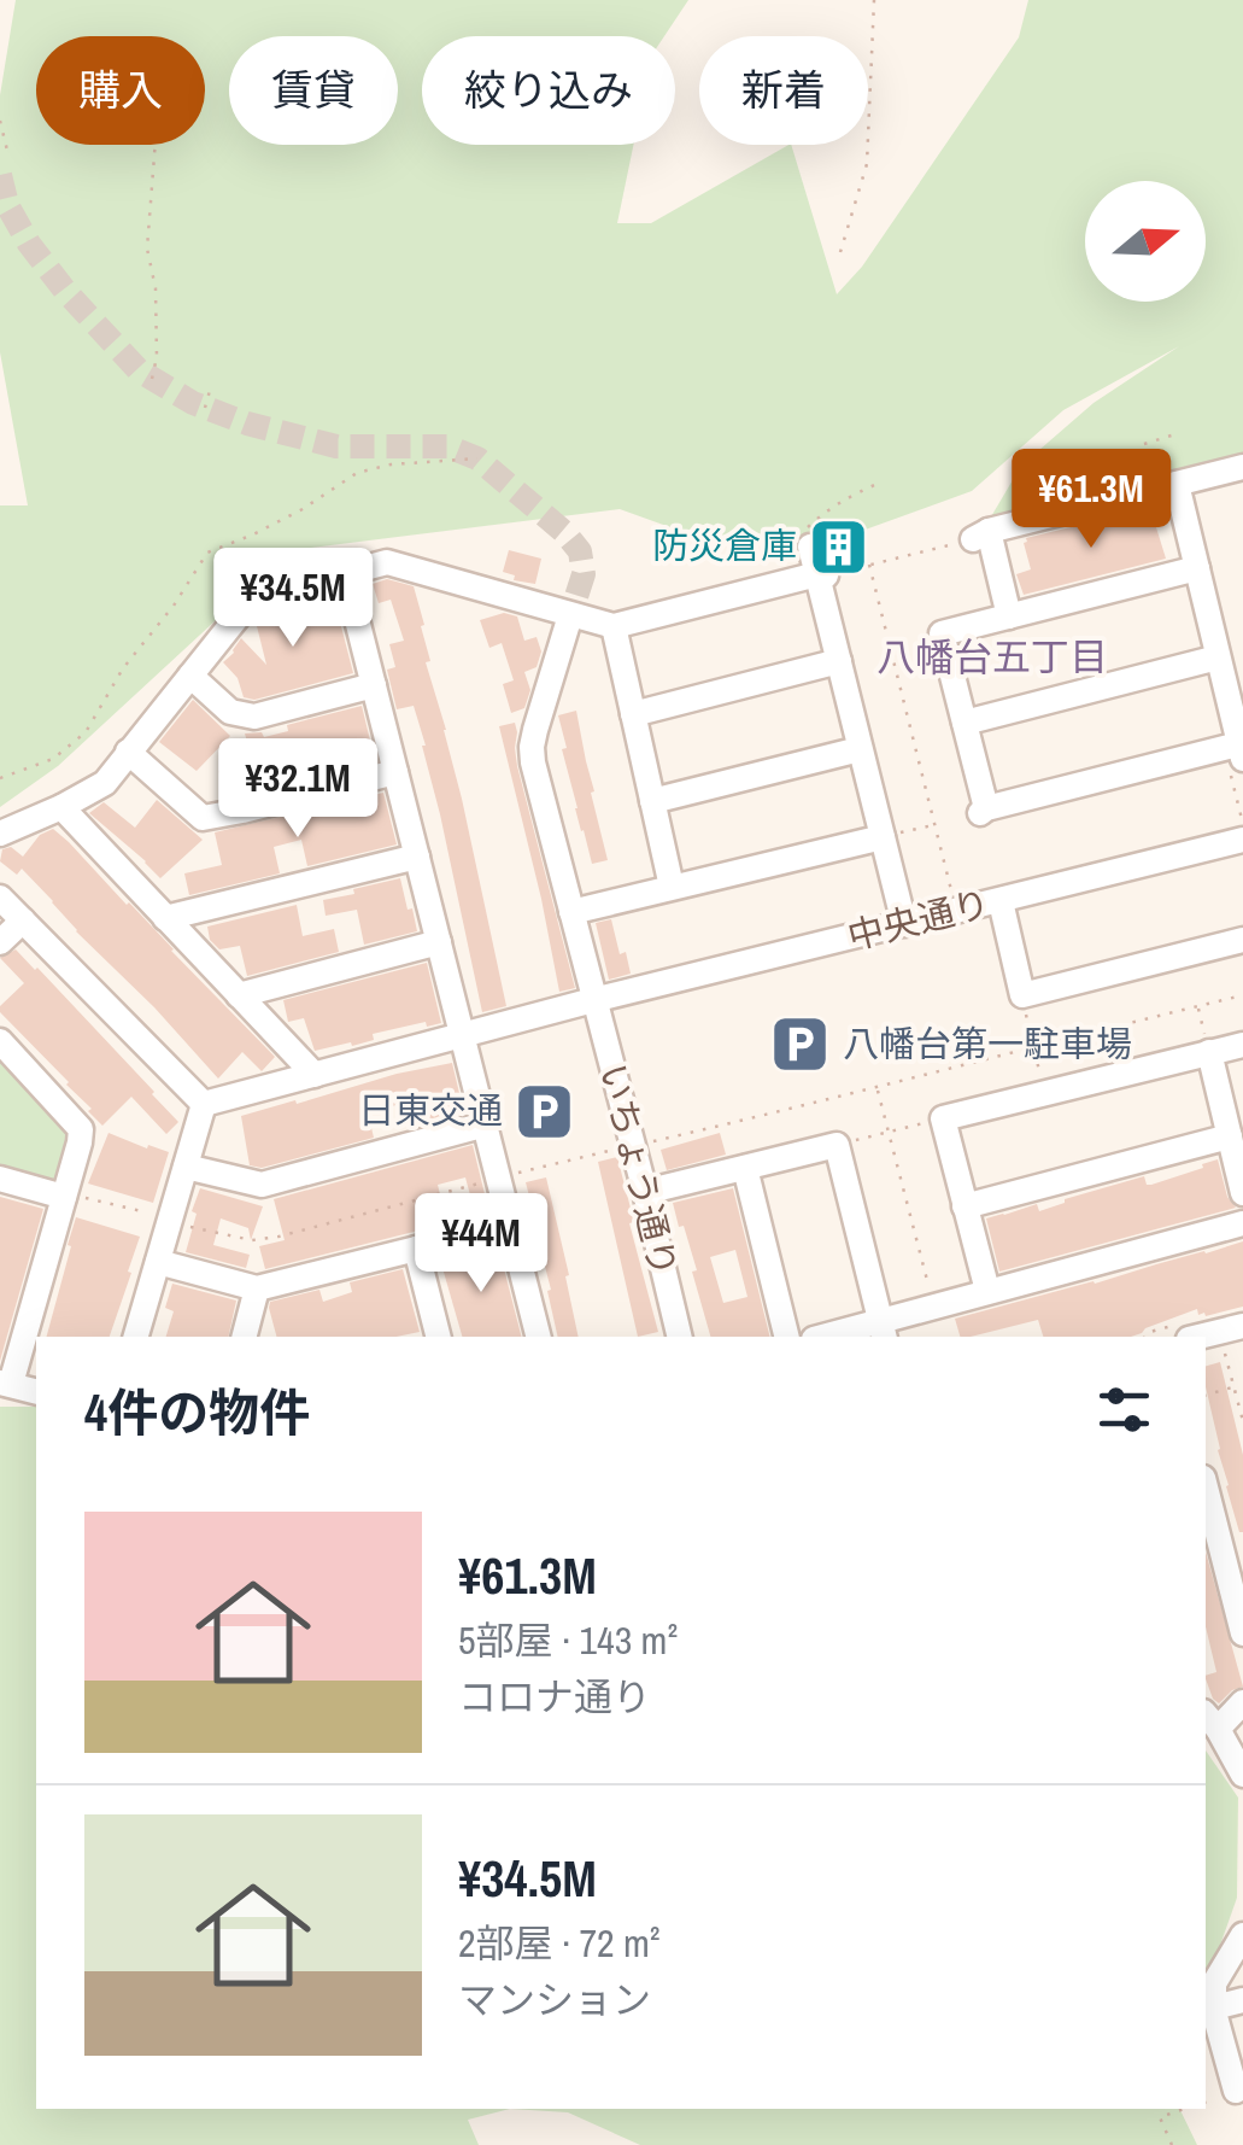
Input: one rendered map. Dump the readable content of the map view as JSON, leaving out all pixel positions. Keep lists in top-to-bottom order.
{
  "streets": {
    "street": ["中央通り", "いちょう通り"]
  },
  "crossings": [
    ["中央通り", "いちょう通り"]
  ],
  "districts": ["八幡台五丁目"],
  "places": {
    "building": ["防災倉庫"],
    "parking": ["八幡台第一駐車場", "日東交通"]
  },
  "north": "right",
  "page": {
    "chip": [
      "購入",
      "賃貸",
      "絞り込み",
      "新着"
    ],
    "price": [
      "¥61.3M",
      "¥34.5M",
      "¥32.1M",
      "¥44M"
    ],
    "heading": "4件の物件",
    "list": [
      {
        "name": "¥61.3M",
        "note": "5部屋 · 143 m² · コロナ通り"
      },
      {
        "name": "¥34.5M",
        "note": "2部屋 · 72 m² · マンション"
      }
    ]
  }
}
